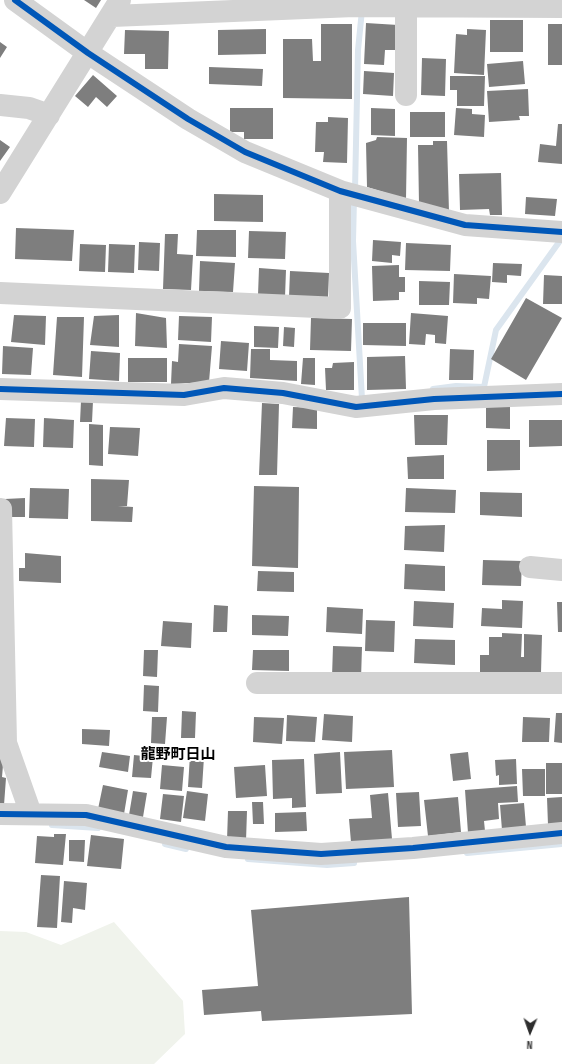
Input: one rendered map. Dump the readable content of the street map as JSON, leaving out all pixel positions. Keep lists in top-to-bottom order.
{
  "districts": ["龍野町日山"],
  "north": "bottom"
}
